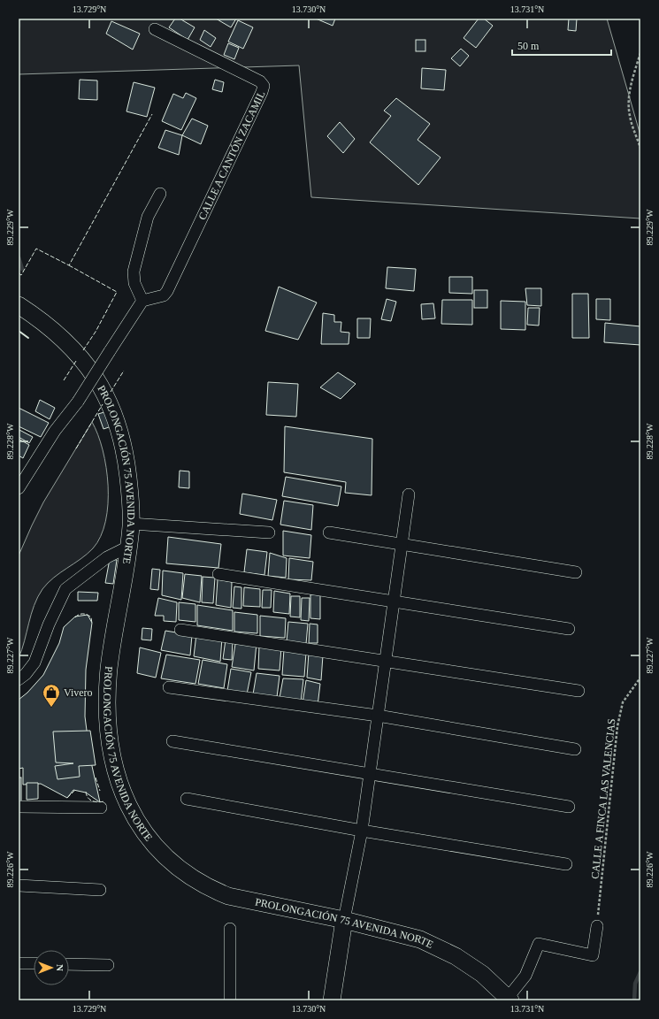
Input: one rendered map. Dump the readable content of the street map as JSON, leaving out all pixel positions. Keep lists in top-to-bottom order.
{
  "streets": {
    "main road": ["PROLONGACIÓN 75 AVENIDA NORTE"],
    "street": ["CALLE A CANTÓN ZACAMIL"],
    "path": ["CALLE A FINCA LAS VALENCIAS"]
  },
  "places": {
    "shop": ["Vivero"]
  },
  "scale_bar": "50 m",
  "north": "right",
  "coordinates": [
    "13.729°N",
    "13.730°N",
    "13.731°N",
    "89.229°W",
    "89.228°W",
    "89.227°W",
    "89.226°W"
  ]
}
